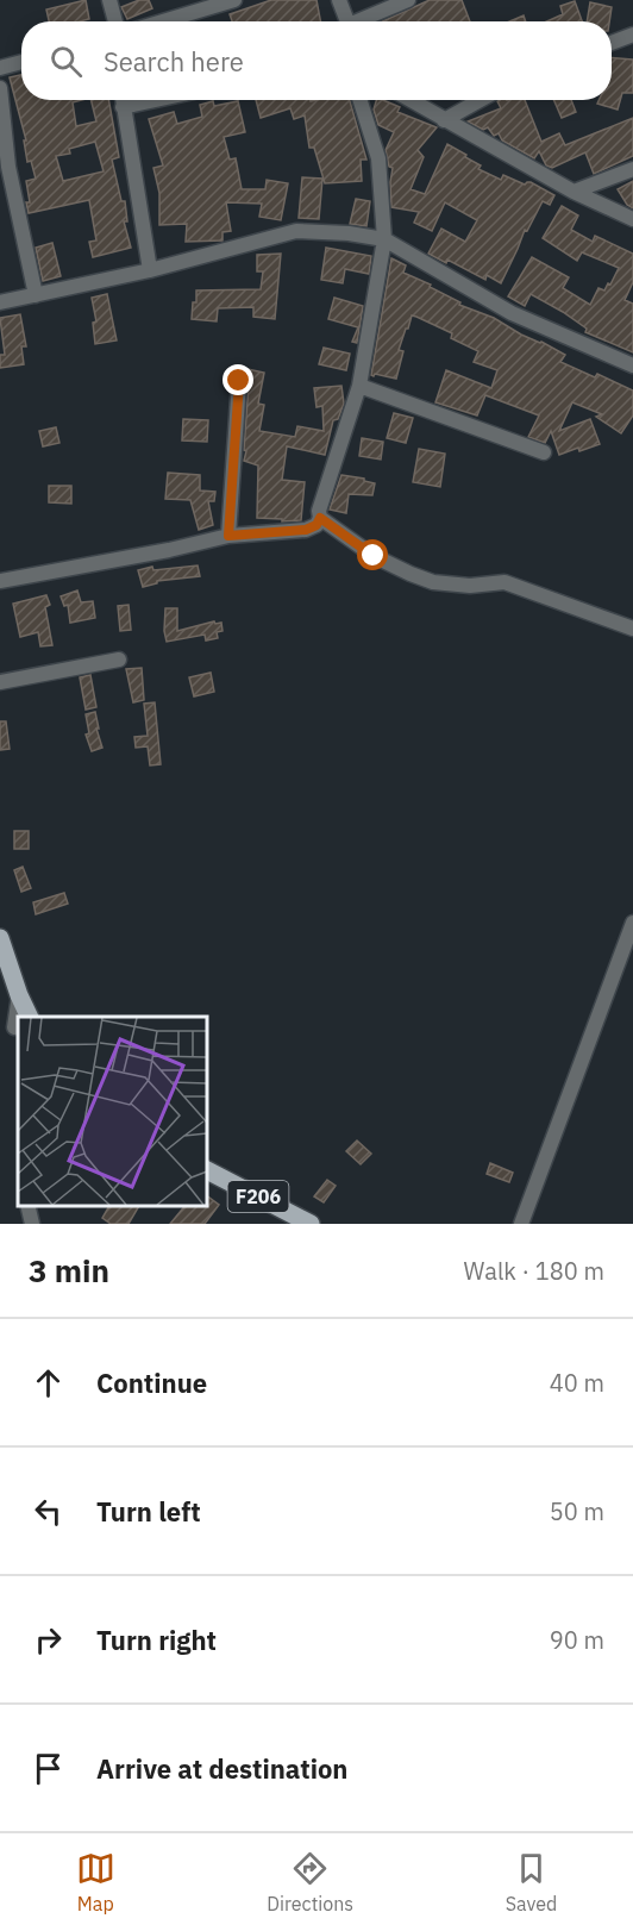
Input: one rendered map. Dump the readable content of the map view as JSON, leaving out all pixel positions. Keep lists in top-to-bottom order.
{
  "streets": {
    "main road": ["F206"]
  },
  "page": {
    "search": "Search here",
    "heading": ["3 min", "Walk · 180 m"],
    "list": [
      ["Continue", "40 m"],
      ["Turn left", "50 m"],
      ["Turn right", "90 m"],
      "Arrive at destination"
    ],
    "nav": ["Map", "Directions", "Saved"]
  }
}
